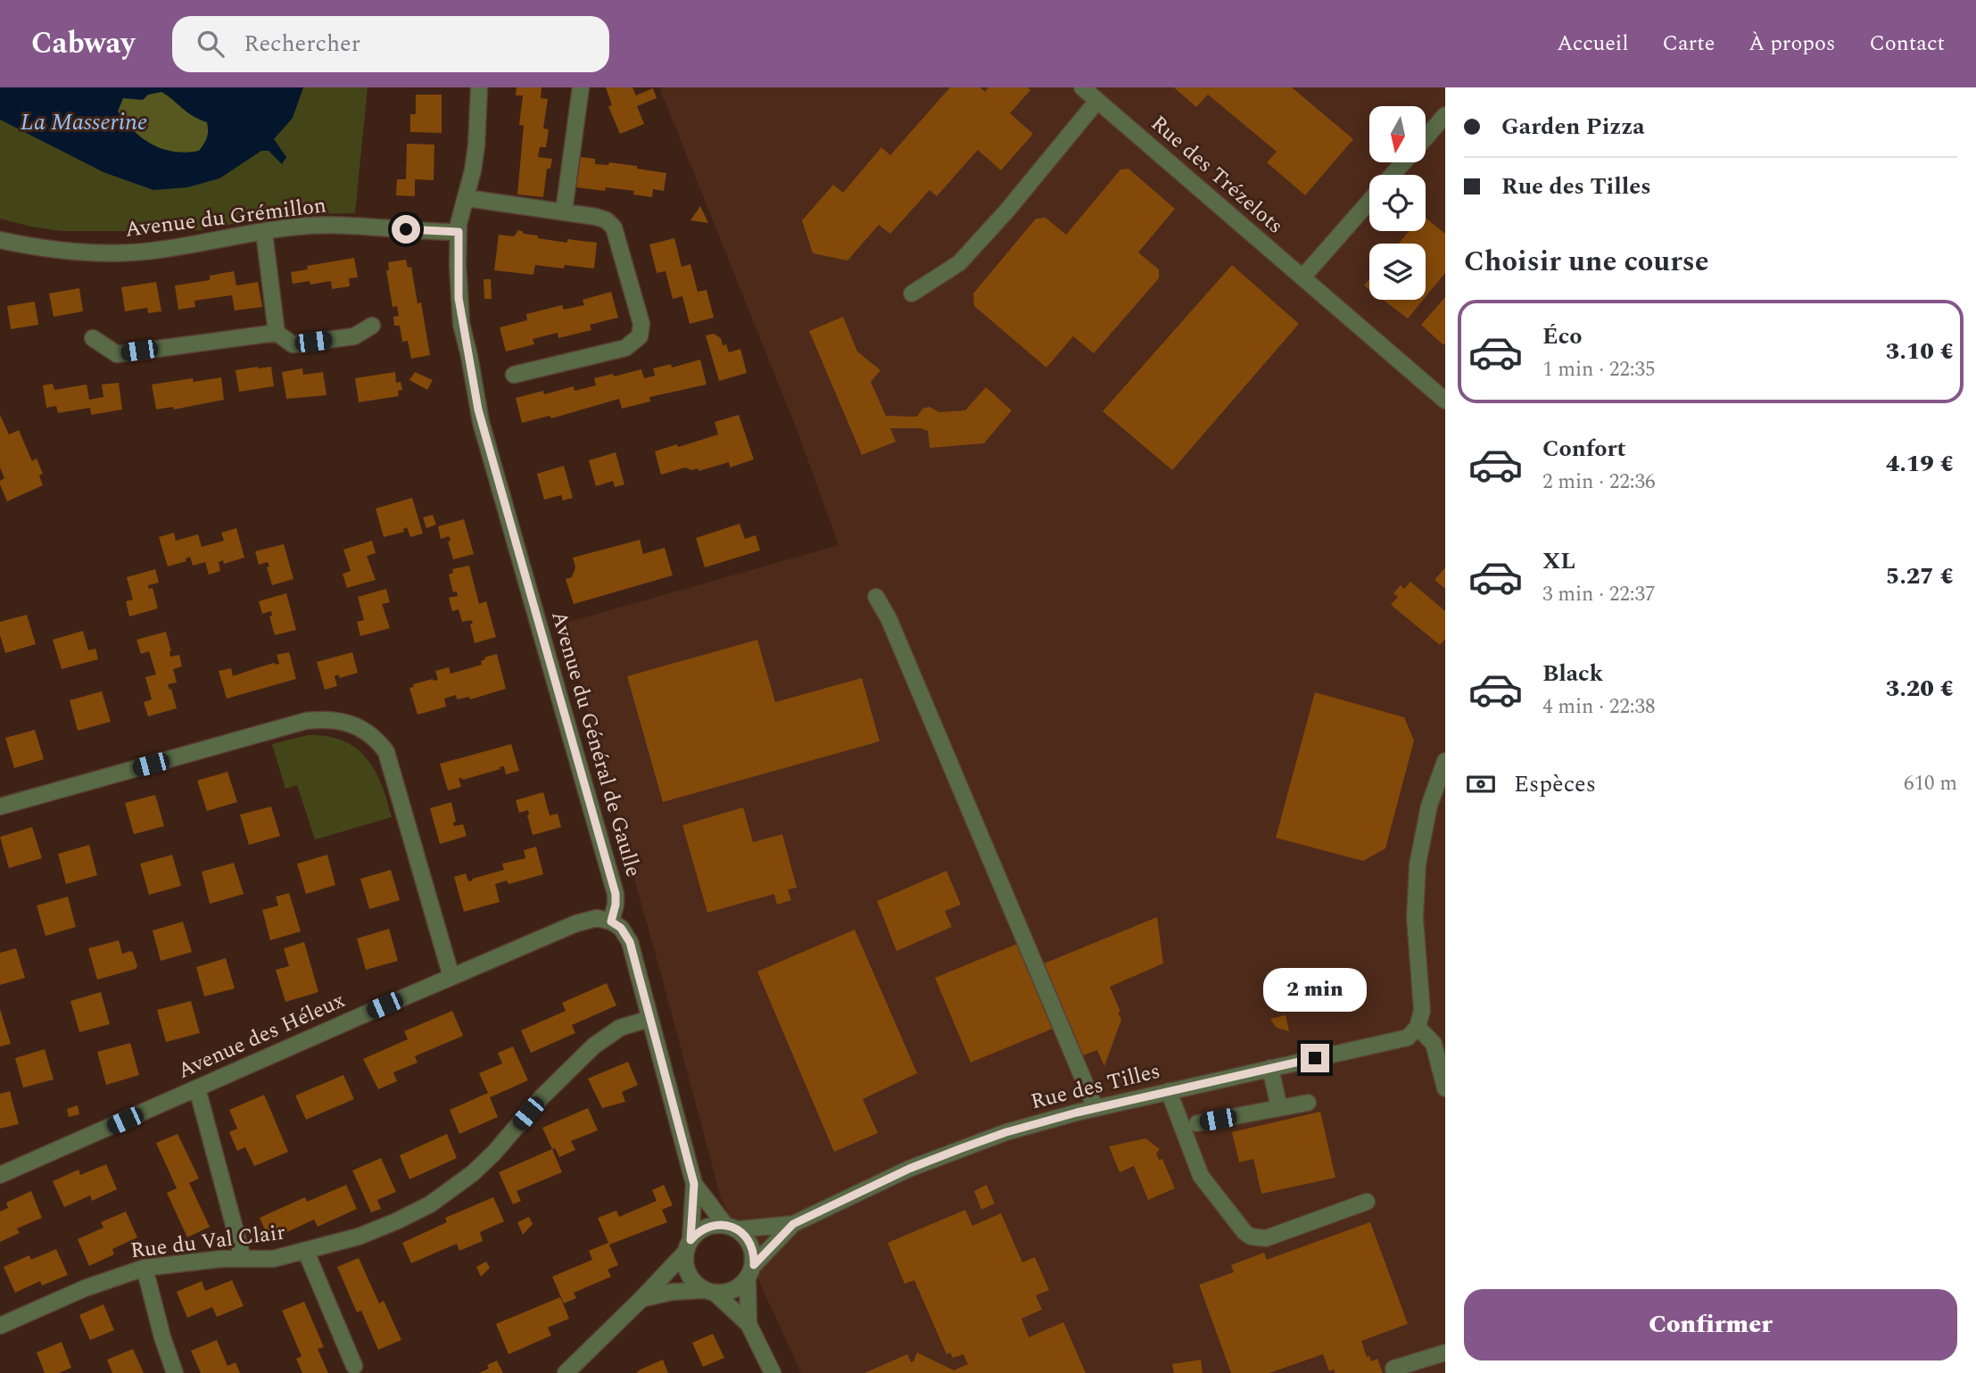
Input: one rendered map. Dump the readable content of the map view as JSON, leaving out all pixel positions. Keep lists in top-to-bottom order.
{
  "streets": {
    "street": [
      "Rue des Trézelots",
      "Avenue du Grémillon",
      "Avenue du Général de Gaulle",
      "Avenue des Héleux",
      "Rue des Tilles",
      "Rue du Val Clair"
    ]
  },
  "crossings": [
    ["Avenue du Grémillon", "Avenue du Général de Gaulle"],
    ["Avenue du Général de Gaulle", "Avenue des Héleux"]
  ],
  "water": ["La Masserine"],
  "north": "bottom",
  "page": {
    "header": "Cabway",
    "search": "Rechercher",
    "nav": [
      "Accueil",
      "Carte",
      "À propos",
      "Contact"
    ],
    "banner": ["Garden Pizza", "Rue des Tilles"],
    "heading": "Choisir une course",
    "list": [
      {
        "name": "Éco",
        "note": "1 min · 22:35",
        "value": "3.10 €"
      },
      {
        "name": "Confort",
        "note": "2 min · 22:36",
        "value": "4.19 €"
      },
      {
        "name": "XL",
        "note": "3 min · 22:37",
        "value": "5.27 €"
      },
      {
        "name": "Black",
        "note": "4 min · 22:38",
        "value": "3.20 €"
      }
    ],
    "pay": ["Espèces", "610 m"],
    "bubble": "2 min",
    "buttons": "Confirmer"
  }
}
